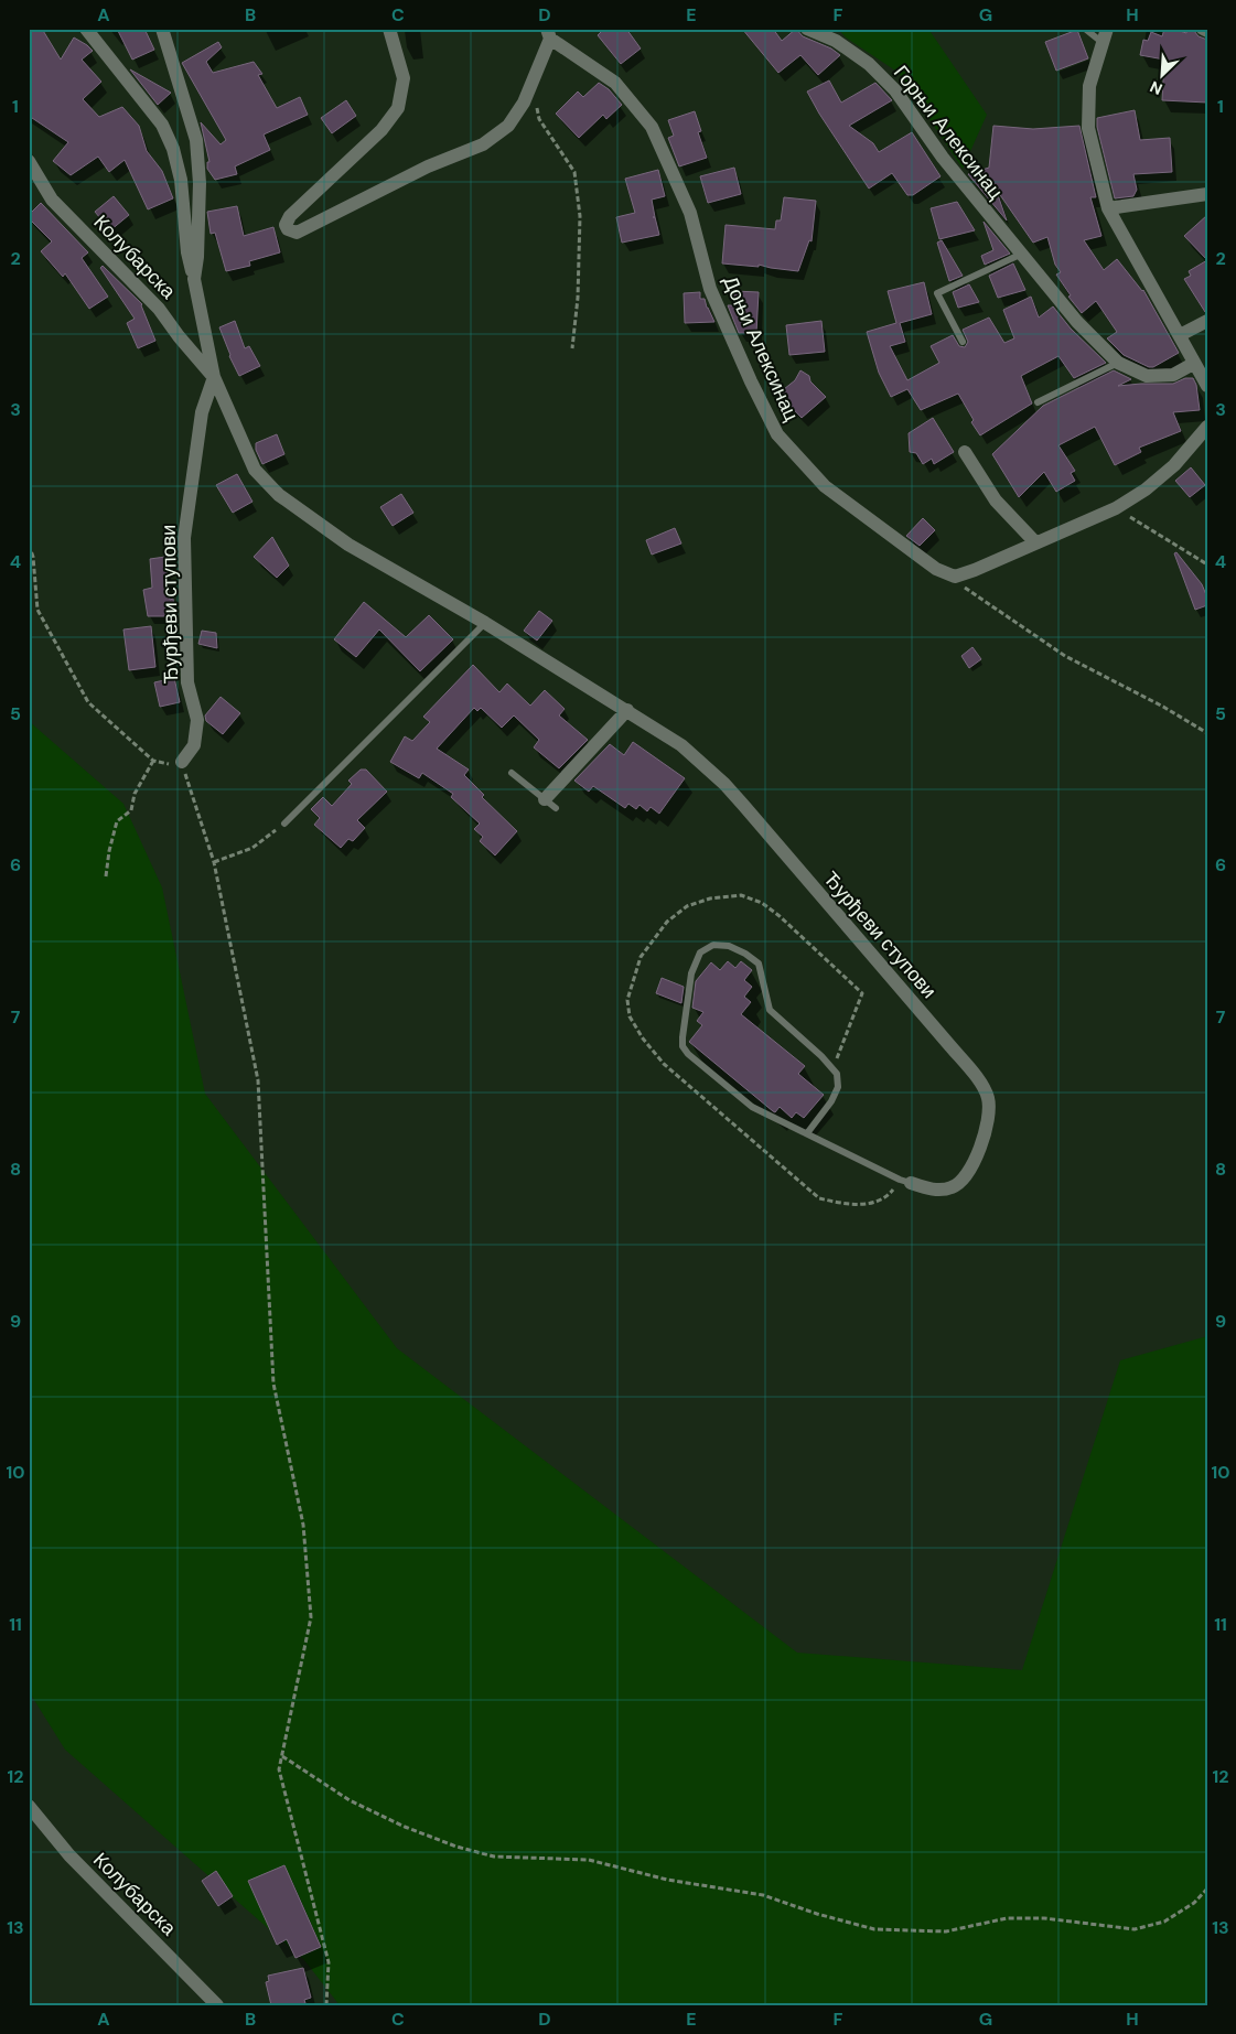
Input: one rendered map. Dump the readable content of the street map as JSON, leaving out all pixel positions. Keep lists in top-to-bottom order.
{
  "streets": {
    "street": [
      "Горњи Алексинац",
      "Колубарска",
      "Доњи Алексинац",
      "Ђурђеви ступови"
    ]
  },
  "crossings": [
    ["Колубарска", "Ђурђеви ступови"]
  ],
  "north": "bottom left",
  "grid": {
    "columns": [
      "A",
      "B",
      "C",
      "D",
      "E",
      "F",
      "G",
      "H"
    ],
    "rows": [
      "1",
      "2",
      "3",
      "4",
      "5",
      "6",
      "7",
      "8",
      "9",
      "10",
      "11",
      "12",
      "13"
    ]
  }
}
